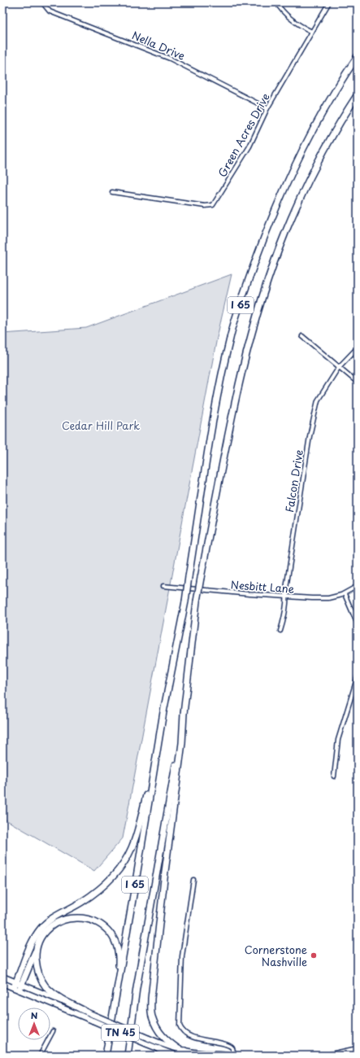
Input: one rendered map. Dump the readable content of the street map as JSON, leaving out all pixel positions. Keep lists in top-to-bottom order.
{
  "streets": {
    "highway": ["I 65"],
    "main road": ["TN 45"],
    "street": [
      "Nella Drive",
      "Green Acres Drive",
      "Falcon Drive",
      "Nesbitt Lane"
    ]
  },
  "crossings": [
    ["Nella Drive", "Green Acres Drive"],
    ["Falcon Drive", "Nesbitt Lane"]
  ],
  "parks": ["Cedar Hill Park"],
  "places": ["Cornerstone Nashville"],
  "north": "top"
}
